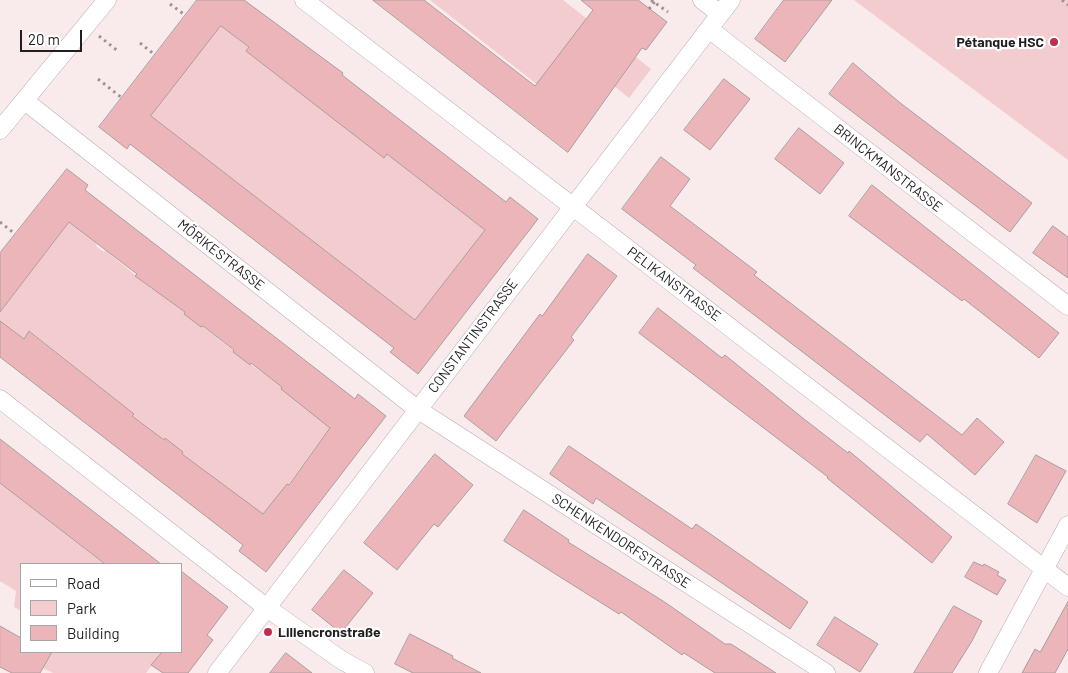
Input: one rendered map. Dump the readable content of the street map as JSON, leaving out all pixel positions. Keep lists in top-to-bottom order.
{
  "streets": {
    "street": [
      "BRINCKMANSTRASSE",
      "MÖRIKESTRASSE",
      "PELIKANSTRASSE",
      "CONSTANTINSTRASSE",
      "SCHENKENDORFSTRASSE"
    ]
  },
  "crossings": [
    ["BRINCKMANSTRASSE", "CONSTANTINSTRASSE"],
    ["MÖRIKESTRASSE", "CONSTANTINSTRASSE"],
    ["MÖRIKESTRASSE", "SCHENKENDORFSTRASSE"],
    ["PELIKANSTRASSE", "CONSTANTINSTRASSE"],
    ["CONSTANTINSTRASSE", "SCHENKENDORFSTRASSE"]
  ],
  "places": ["Pétanque HSC", "Liliencronstraße"],
  "legend": ["Road", "Park", "Building"],
  "scale_bar": "20 m"
}
